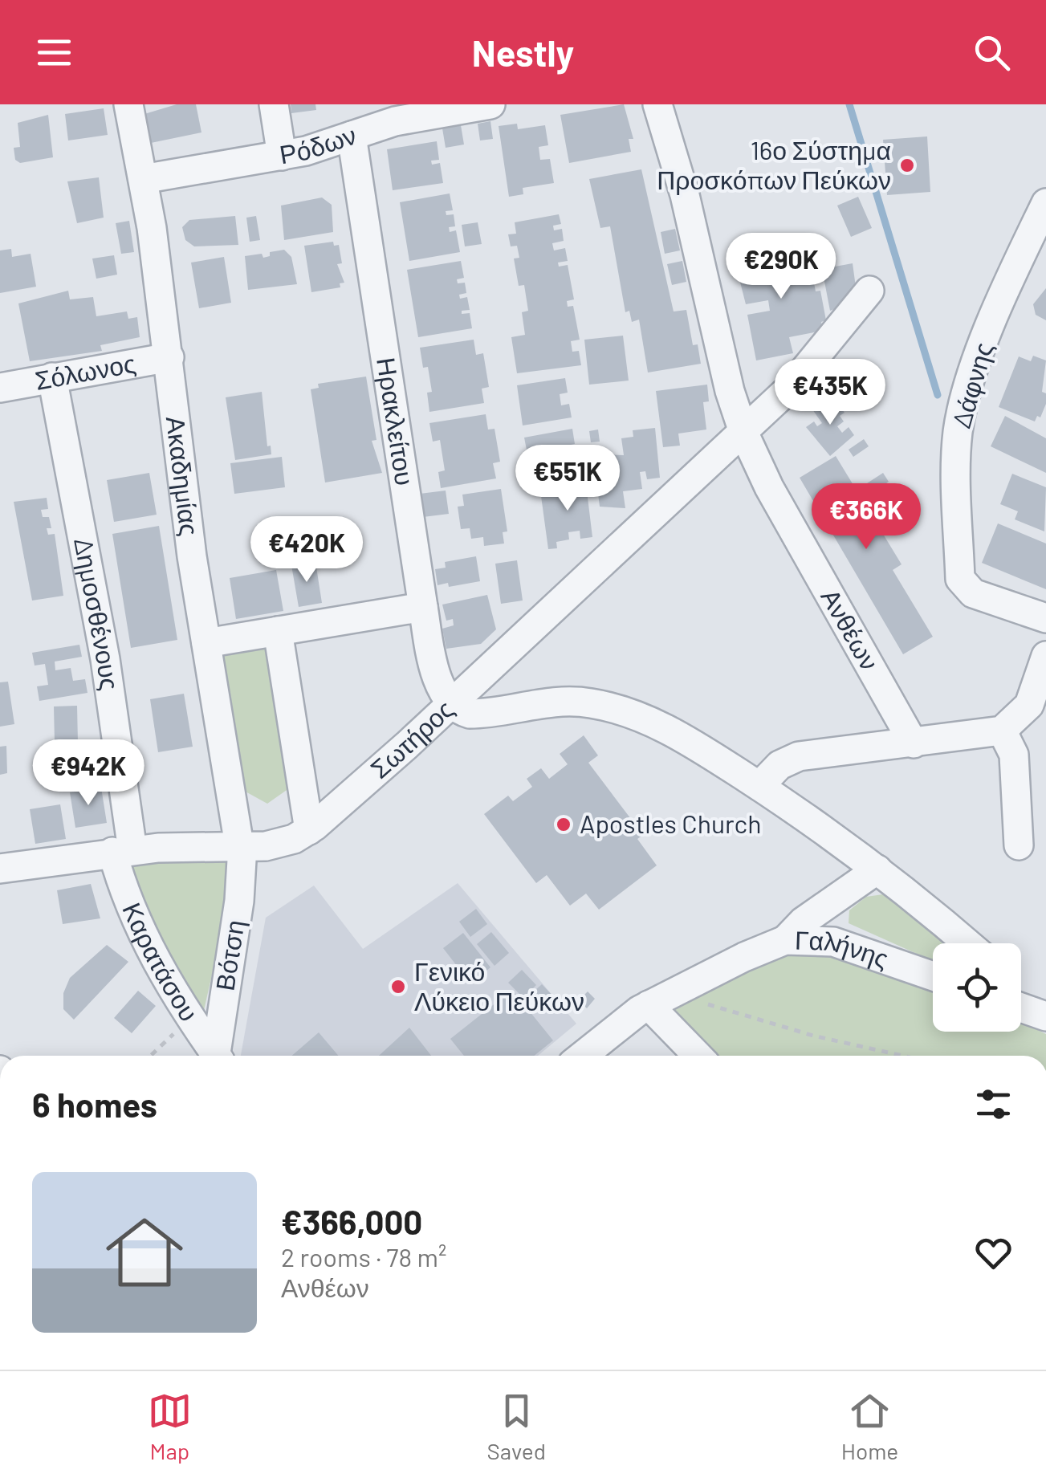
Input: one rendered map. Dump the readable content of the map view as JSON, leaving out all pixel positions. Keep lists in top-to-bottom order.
{
  "streets": {
    "street": [
      "Ρόδων",
      "Σόλωνος",
      "Δάφνης",
      "Ηρακλείτου",
      "Ακαδημίας",
      "Δημοσθένους",
      "Ανθέων",
      "Σωτήρος",
      "Γαλήνης",
      "Βότση",
      "Καρατάσου"
    ]
  },
  "crossings": [
    ["Ρόδων", "Ηρακλείτου"],
    ["Ρόδων", "Ακαδημίας"],
    ["Σόλωνος", "Ακαδημίας"],
    ["Σόλωνος", "Δημοσθένους"],
    ["Ηρακλείτου", "Σωτήρος"],
    ["Ακαδημίας", "Σωτήρος"],
    ["Ακαδημίας", "Βότση"],
    ["Δημοσθένους", "Σωτήρος"],
    ["Δημοσθένους", "Καρατάσου"],
    ["Ανθέων", "Σωτήρος"],
    ["Σωτήρος", "Βότση"],
    ["Σωτήρος", "Καρατάσου"]
  ],
  "places": ["16ο Σύστημα Προσκόπων Πεύκων", "Apostles Church", "Γενικό Λύκειο Πεύκων"],
  "page": {
    "header": "Nestly",
    "price": [
      "€290K",
      "€435K",
      "€551K",
      "€366K",
      "€420K",
      "€942K"
    ],
    "heading": "6 homes",
    "list": [
      {
        "name": "€366,000",
        "note": "2 rooms · 78 m² · Ανθέων"
      }
    ],
    "tabs": ["Map", "Saved", "Home"]
  }
}
